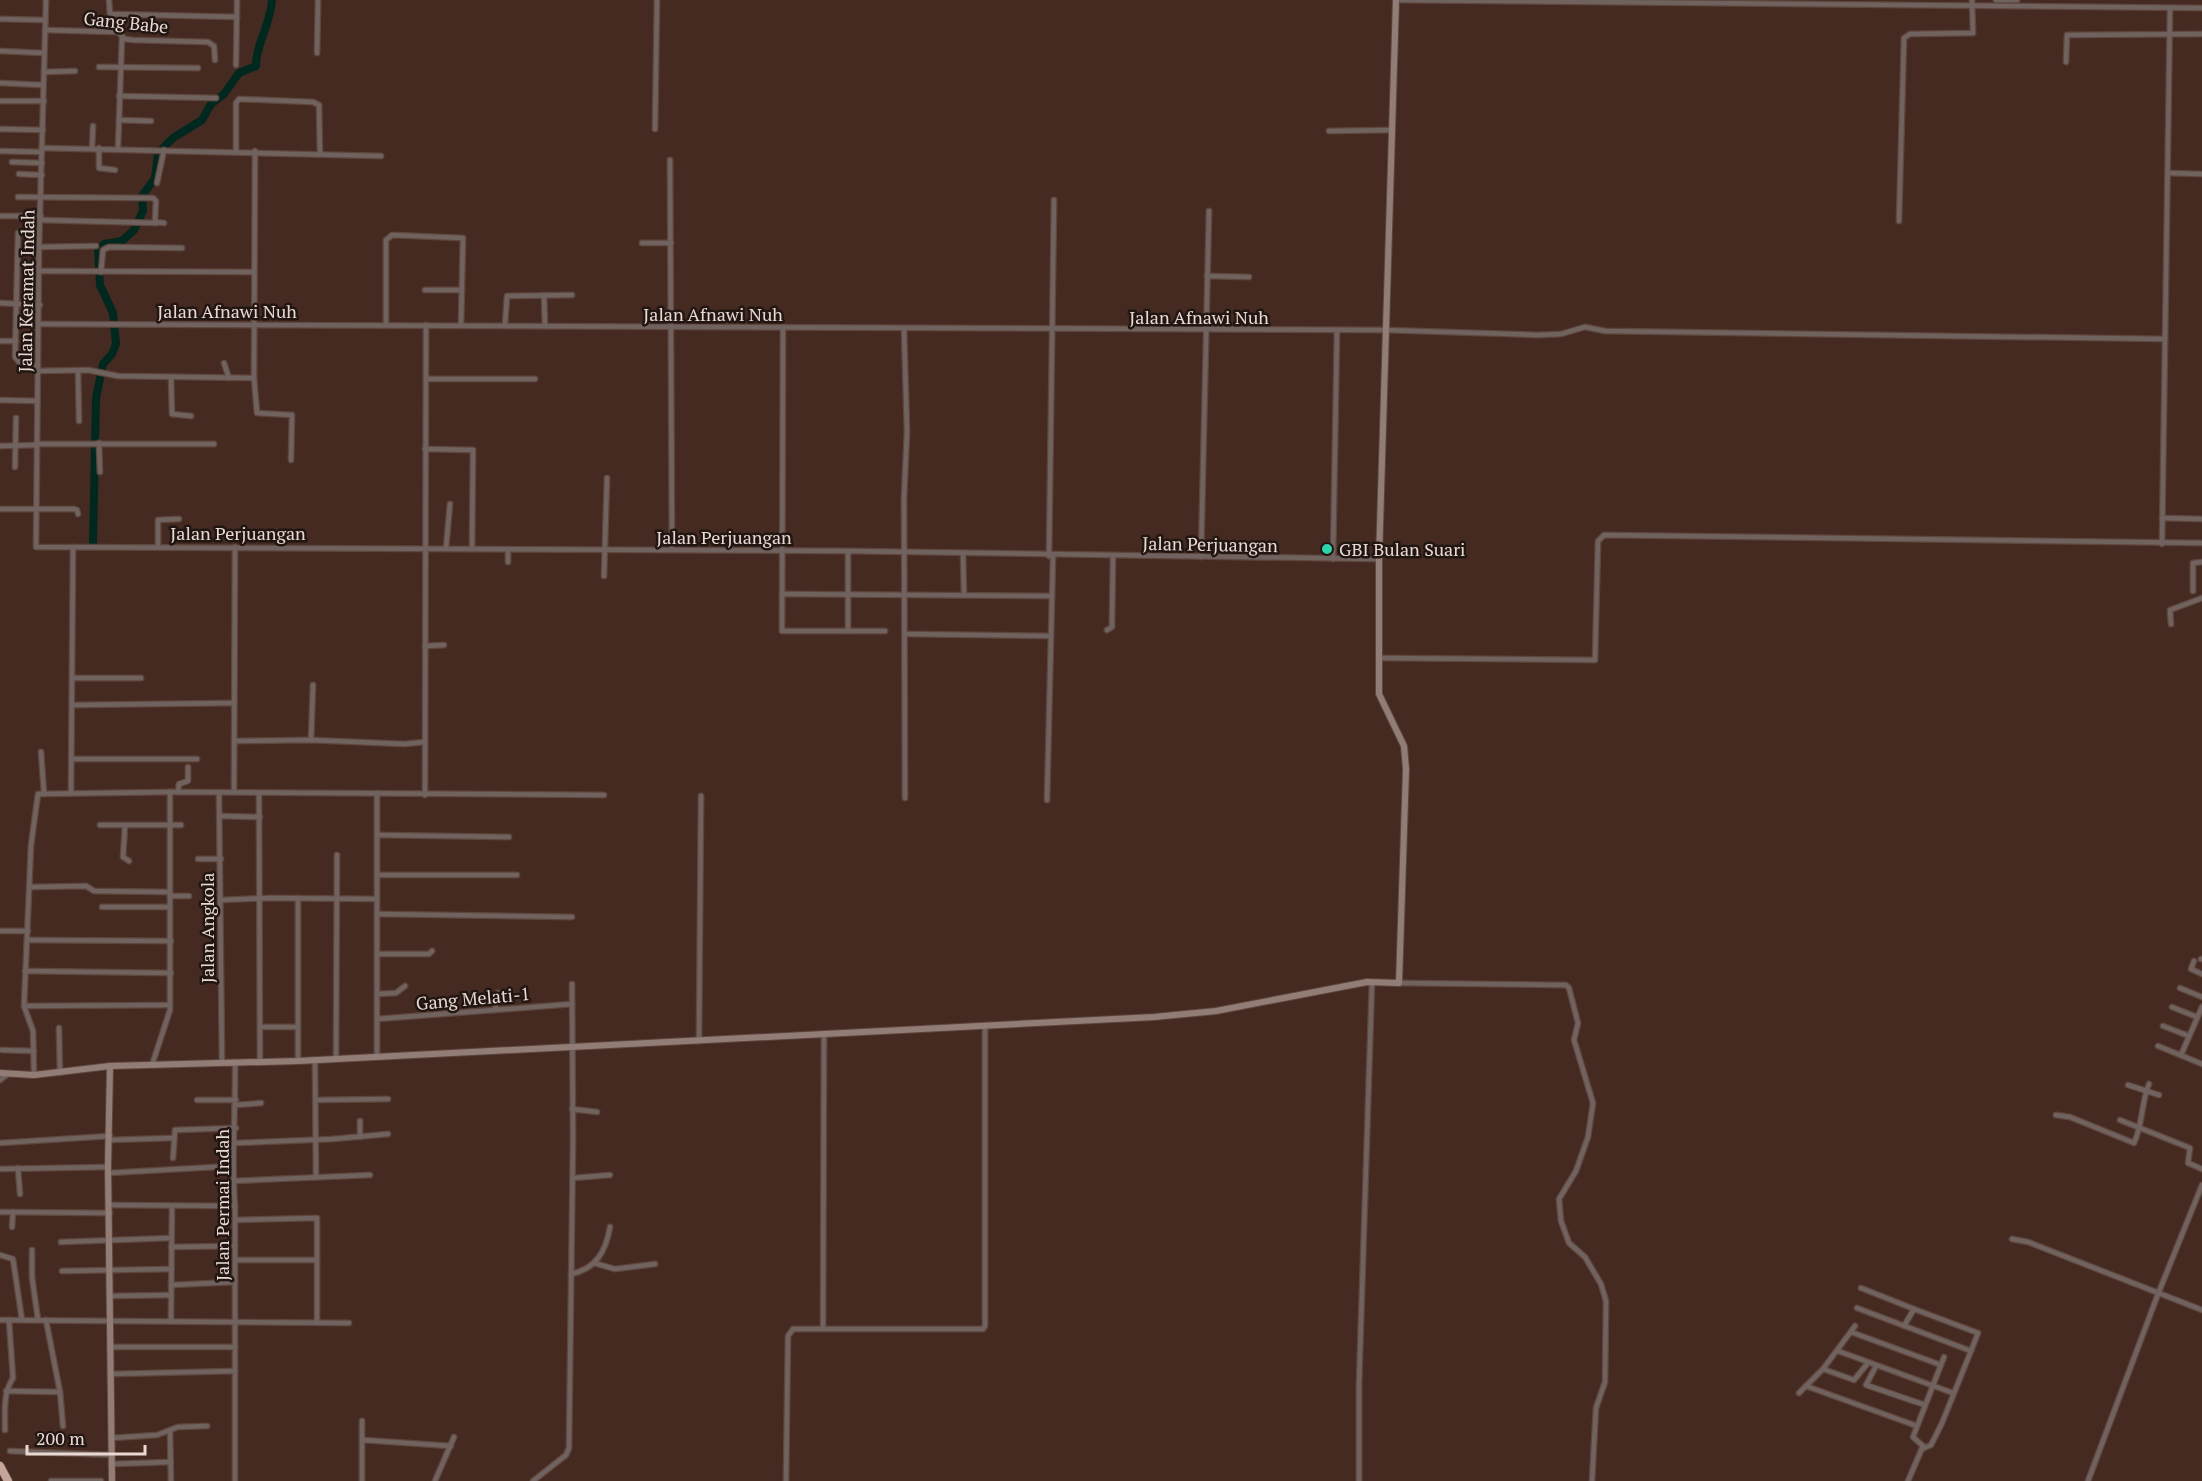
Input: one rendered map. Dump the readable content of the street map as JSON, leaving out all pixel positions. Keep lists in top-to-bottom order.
{
  "streets": {
    "street": [
      "Gang Babe",
      "Jalan Keramat Indah",
      "Jalan Afnawi Nuh",
      "Jalan Perjuangan",
      "Jalan Angkola",
      "Gang Melati-1",
      "Jalan Permai Indah"
    ]
  },
  "crossings": [
    ["Gang Babe", "Jalan Keramat Indah"],
    ["Jalan Keramat Indah", "Jalan Afnawi Nuh"],
    ["Jalan Keramat Indah", "Jalan Perjuangan"]
  ],
  "places": ["GBI Bulan Suari"],
  "scale_bar": "200 m"
}
